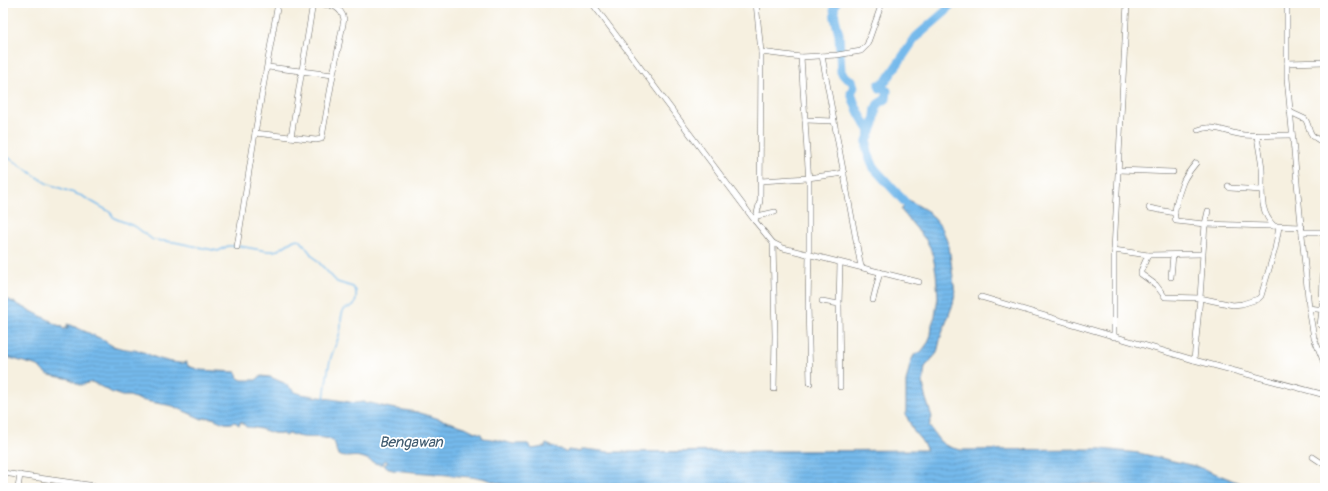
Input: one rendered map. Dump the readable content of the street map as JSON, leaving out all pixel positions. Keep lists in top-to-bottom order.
{
  "water": ["Bengawan"]
}
